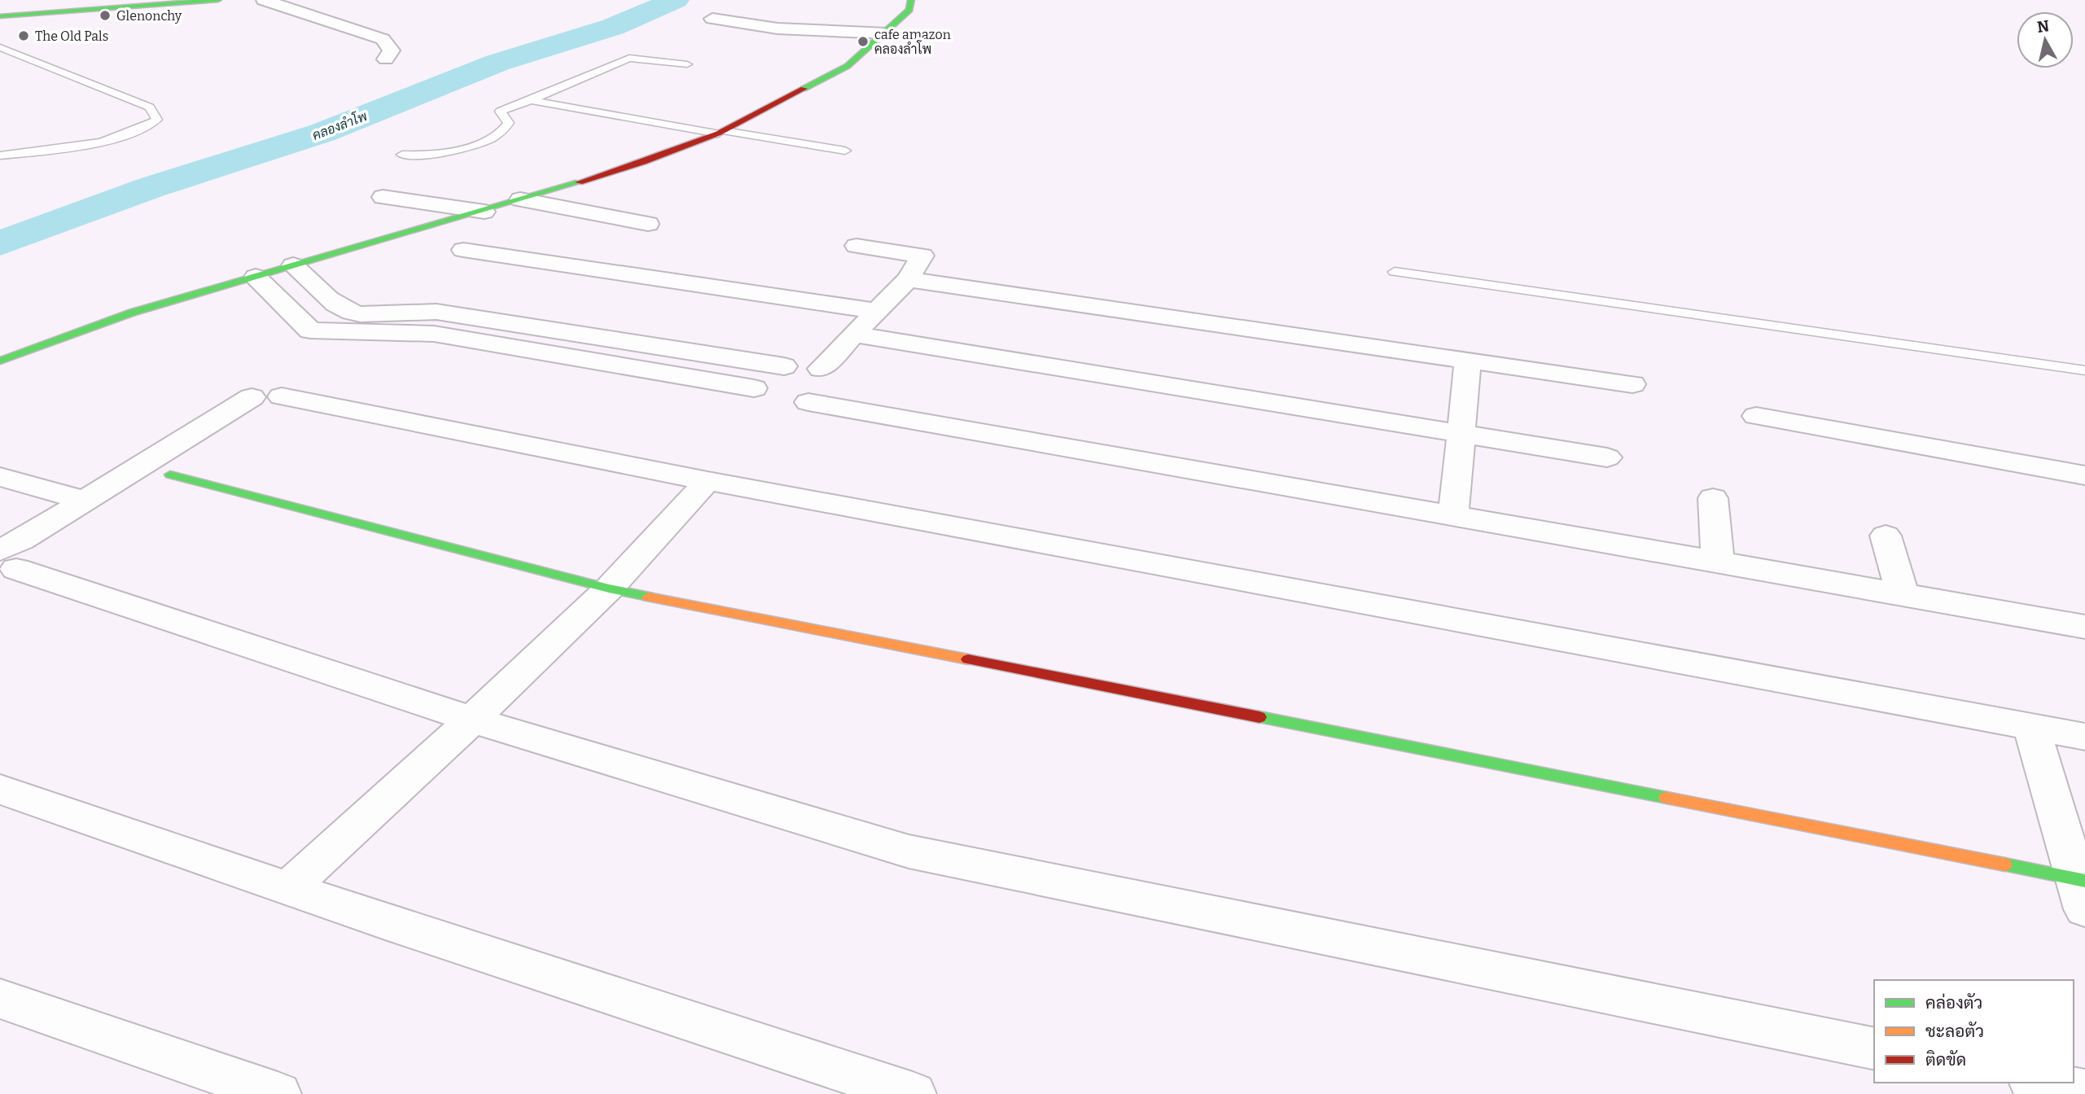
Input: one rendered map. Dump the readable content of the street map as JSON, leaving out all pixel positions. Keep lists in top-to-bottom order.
{
  "water": ["คลองลำโพ"],
  "places": ["Glenonchy", "The Old Pals", "cafe amazon คลองลำโพ"],
  "legend": ["คล่องตัว", "ชะลอตัว", "ติดขัด"],
  "north": "top"
}
